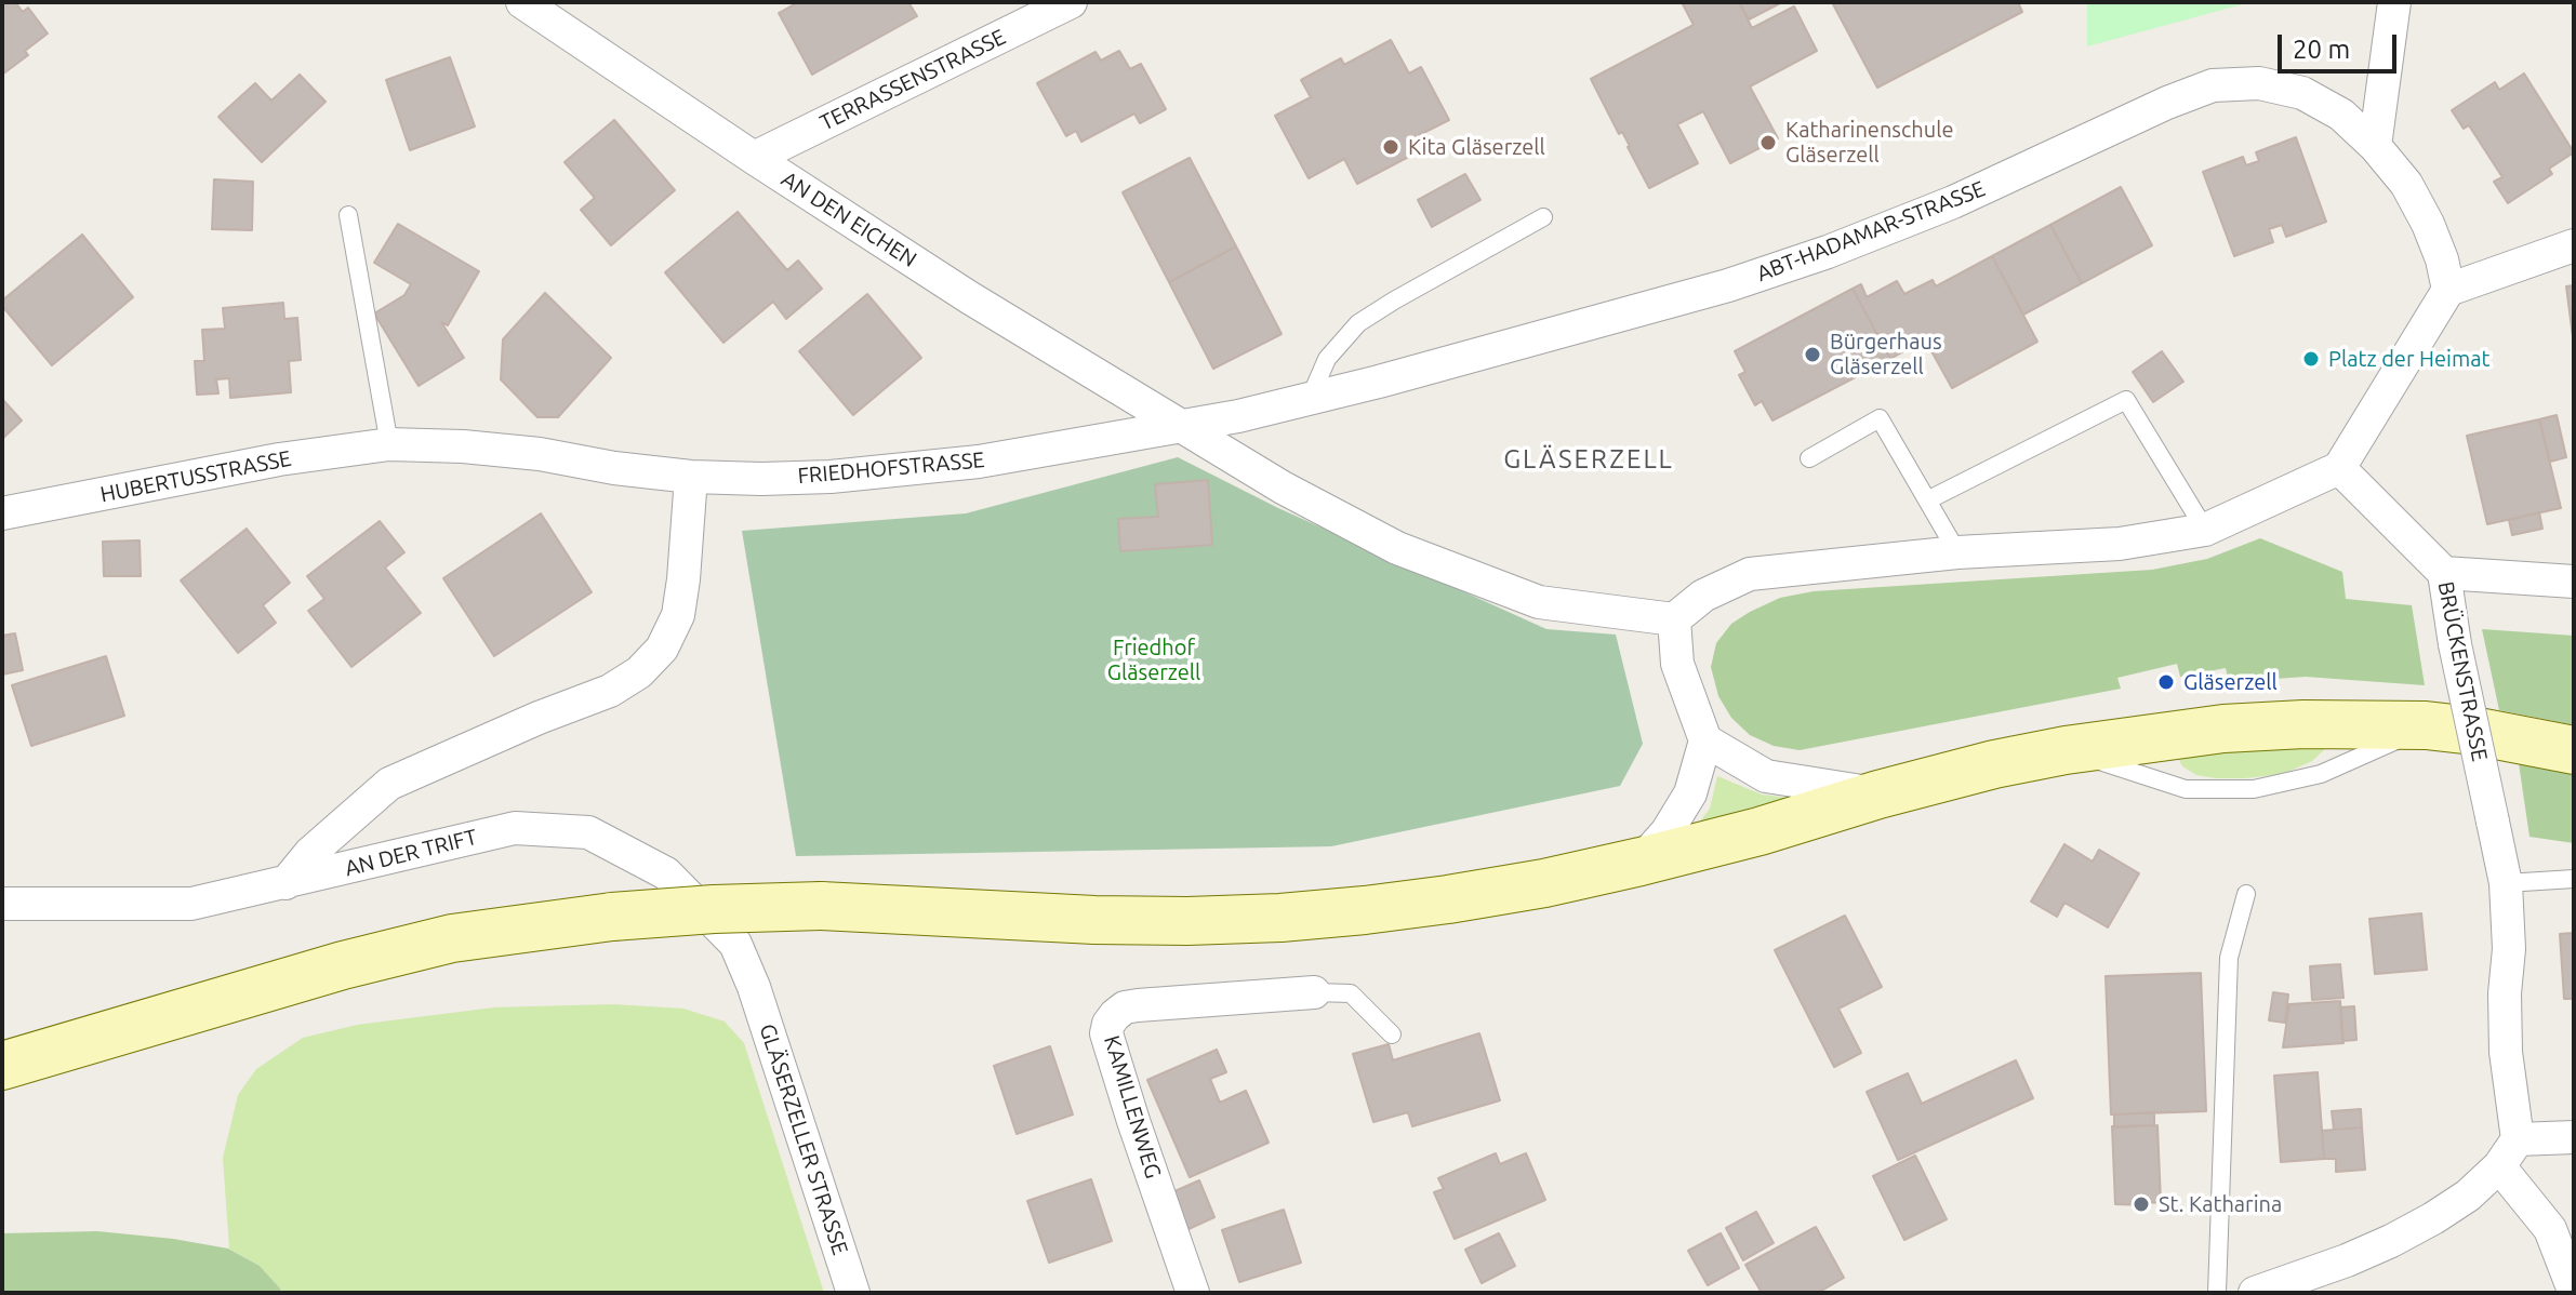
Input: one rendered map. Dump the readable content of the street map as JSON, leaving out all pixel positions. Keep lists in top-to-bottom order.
{
  "streets": {
    "street": [
      "TERRASSENSTRASSE",
      "AN DEN EICHEN",
      "ABT-HADAMAR-STRASSE",
      "FRIEDHOFSTRASSE",
      "HUBERTUSSTRASSE",
      "BRÜCKENSTRASSE",
      "AN DER TRIFT",
      "KAMILLENWEG",
      "GLÄSERZELLER STRASSE"
    ]
  },
  "crossings": [
    ["TERRASSENSTRASSE", "AN DEN EICHEN"],
    ["AN DEN EICHEN", "ABT-HADAMAR-STRASSE"],
    ["AN DEN EICHEN", "FRIEDHOFSTRASSE"],
    ["ABT-HADAMAR-STRASSE", "FRIEDHOFSTRASSE"],
    ["FRIEDHOFSTRASSE", "HUBERTUSSTRASSE"],
    ["AN DER TRIFT", "GLÄSERZELLER STRASSE"]
  ],
  "districts": ["GLÄSERZELL"],
  "parks": ["Friedhof Gläserzell"],
  "places": [
    "Katharinenschule Gläserzell",
    "Kita Gläserzell",
    "Bürgerhaus Gläserzell",
    "Platz der Heimat",
    "Gläserzell",
    "St. Katharina"
  ],
  "scale_bar": "20 m"
}
